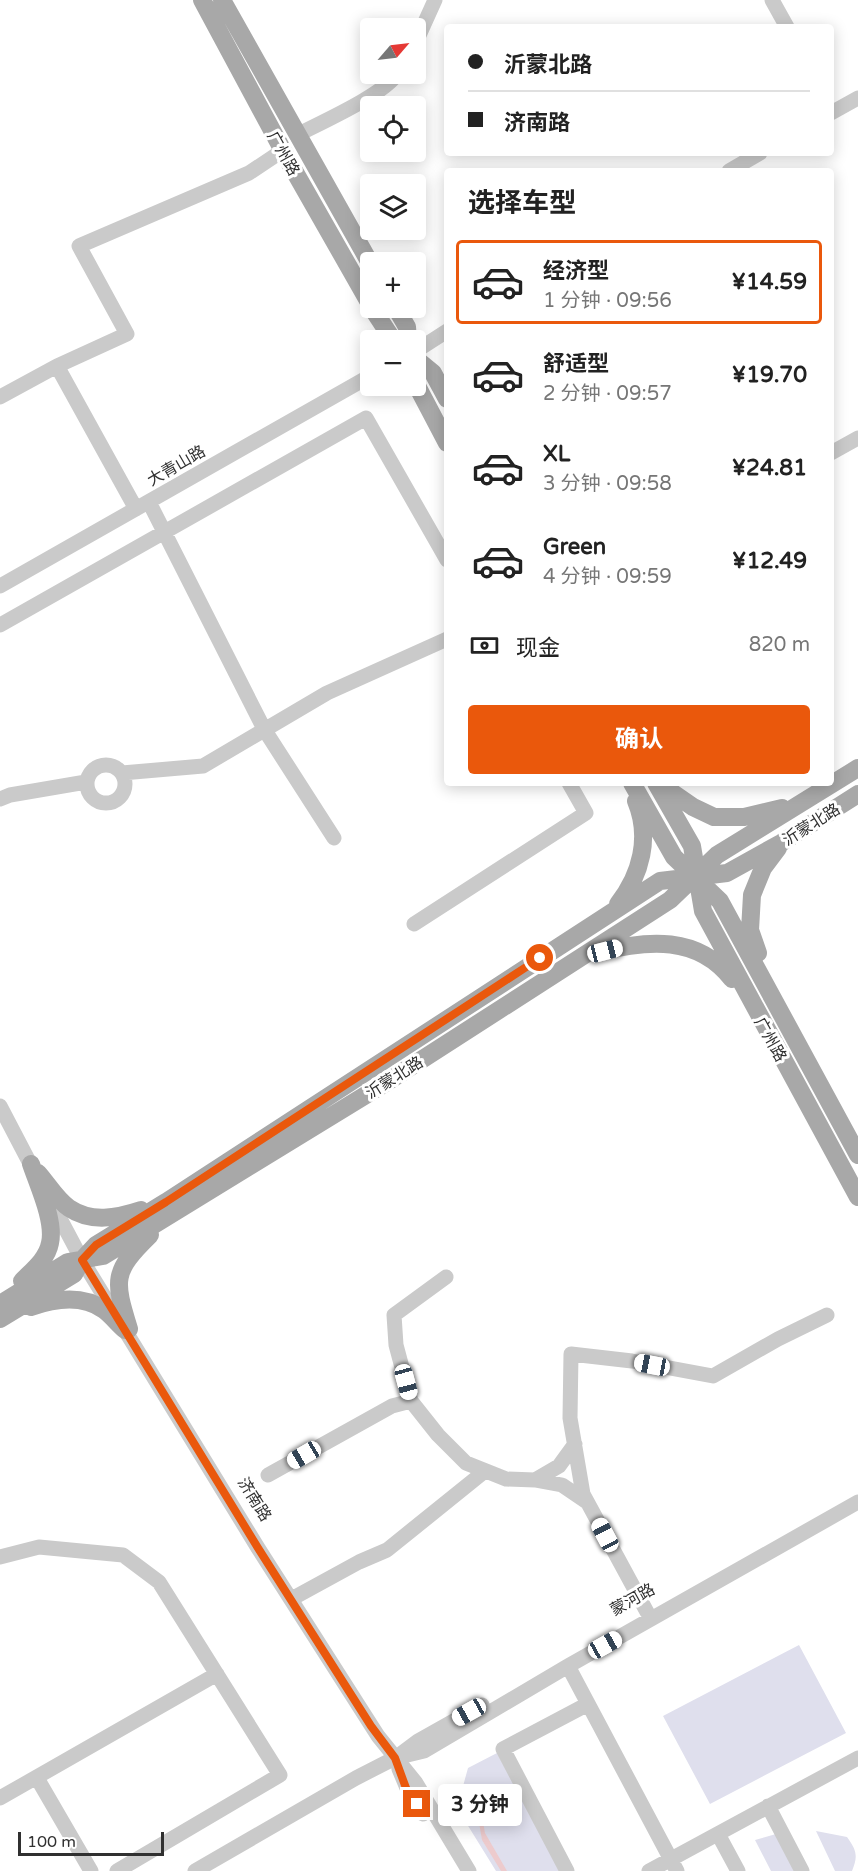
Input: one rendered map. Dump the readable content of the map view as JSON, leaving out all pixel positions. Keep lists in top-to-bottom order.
{
  "streets": {
    "main road": ["广州路", "沂蒙北路"],
    "street": ["大青山路", "济南路", "蒙河路"]
  },
  "crossings": [
    ["广州路", "沂蒙北路"],
    ["沂蒙北路", "济南路"],
    ["济南路", "蒙河路"]
  ],
  "scale_bar": "100 m",
  "north": "top right",
  "page": {
    "map_buttons": ["+", "−"],
    "banner": ["沂蒙北路", "济南路"],
    "heading": "选择车型",
    "list": [
      {
        "name": "经济型",
        "note": "1 分钟 · 09:56",
        "value": "¥14.59"
      },
      {
        "name": "舒适型",
        "note": "2 分钟 · 09:57",
        "value": "¥19.70"
      },
      {
        "name": "XL",
        "note": "3 分钟 · 09:58",
        "value": "¥24.81"
      },
      {
        "name": "Green",
        "note": "4 分钟 · 09:59",
        "value": "¥12.49"
      }
    ],
    "pay": ["现金", "820 m"],
    "buttons": "确认",
    "bubble": "3 分钟",
    "scale": "100 m"
  }
}
